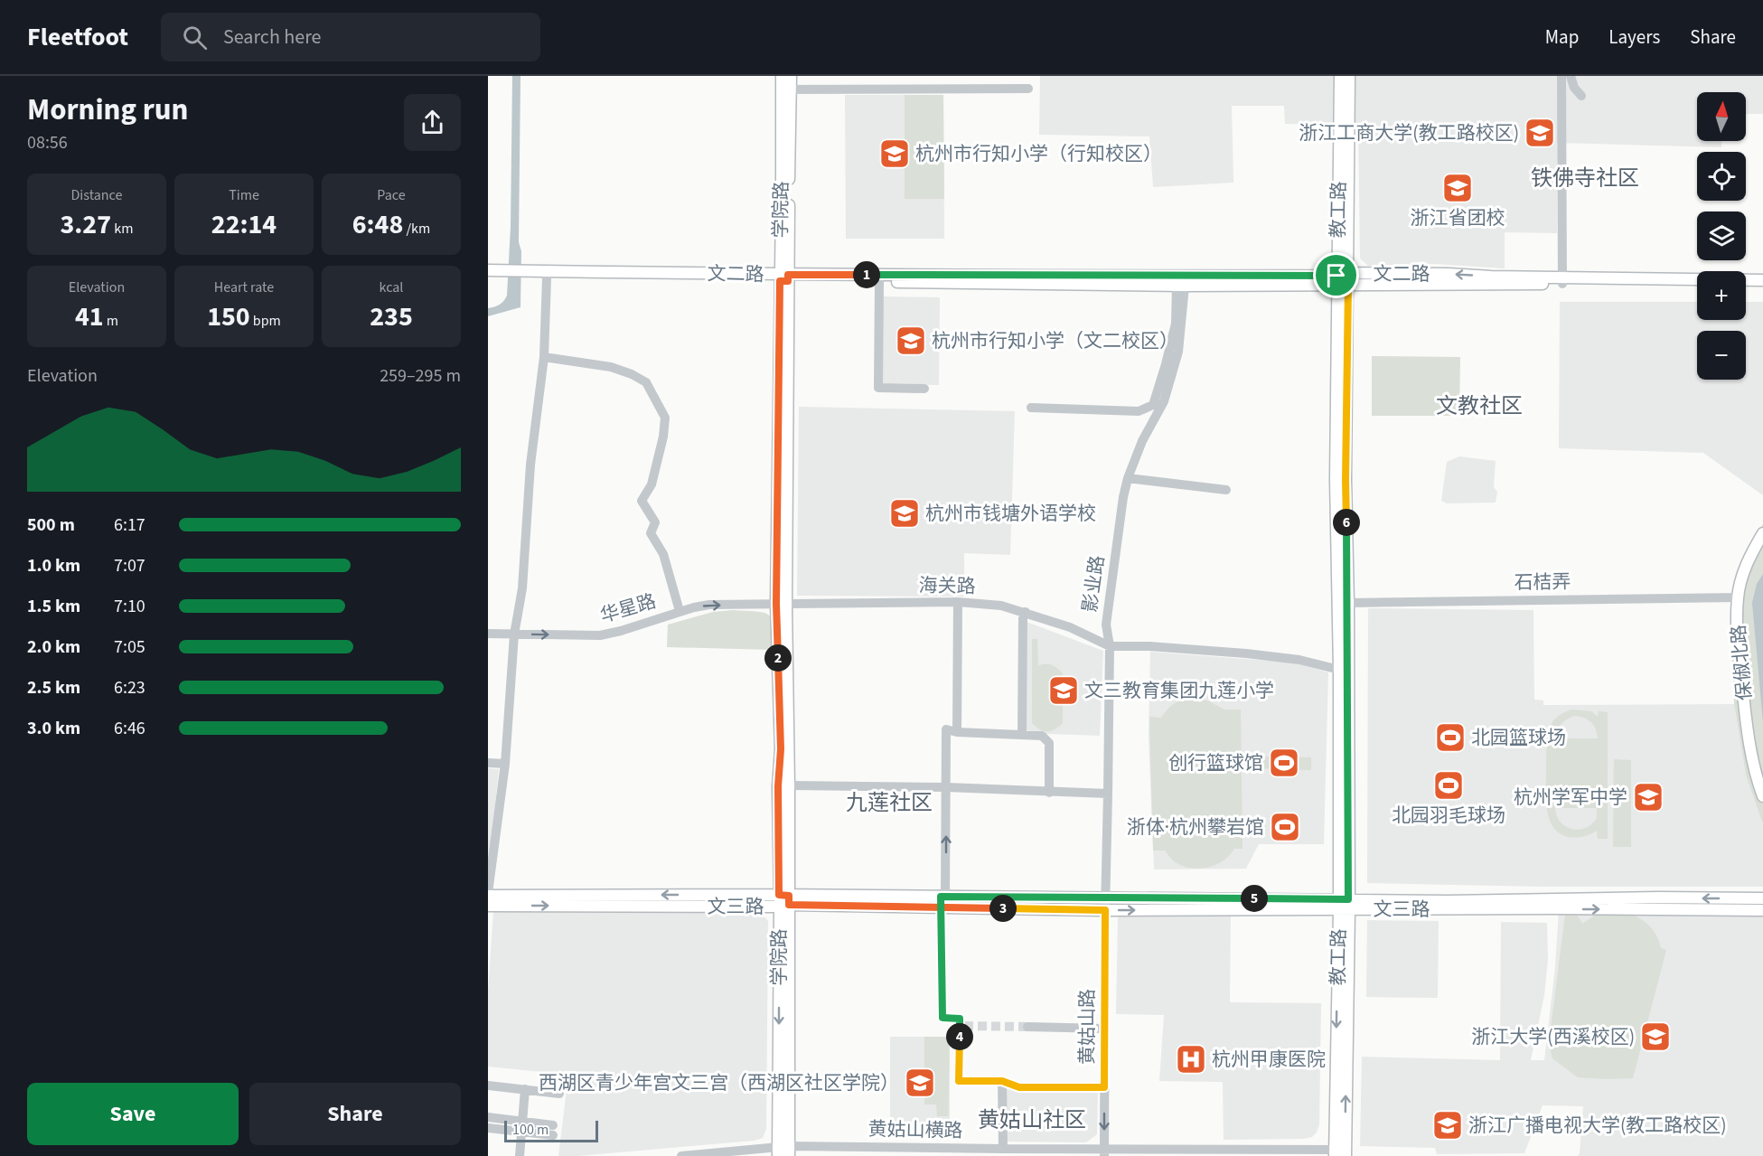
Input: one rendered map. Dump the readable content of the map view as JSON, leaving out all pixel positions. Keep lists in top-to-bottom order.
{
  "streets": {
    "main road": [
      "学院路",
      "教工路",
      "文二路",
      "保俶北路",
      "文三路"
    ],
    "street": [
      "石桔弄",
      "影业路",
      "海关路",
      "华星路",
      "黄姑山路",
      "黄姑山横路"
    ]
  },
  "crossings": [
    ["学院路", "文二路"],
    ["学院路", "海关路"],
    ["学院路", "华星路"],
    ["学院路", "文三路"],
    ["学院路", "黄姑山横路"],
    ["教工路", "文二路"],
    ["教工路", "石桔弄"],
    ["教工路", "文三路"],
    ["教工路", "黄姑山横路"],
    ["文二路", "影业路"],
    ["石桔弄", "保俶北路"],
    ["影业路", "海关路"],
    ["影业路", "文三路"],
    ["影业路", "黄姑山路"],
    ["海关路", "华星路"],
    ["文三路", "黄姑山路"],
    ["黄姑山路", "黄姑山横路"]
  ],
  "one_way": ["华星路"],
  "districts": [
    "铁佛寺社区",
    "文教社区",
    "九莲社区",
    "黄姑山社区"
  ],
  "places": {
    "school or university": [
      "浙江工商大学(教工路校区)",
      "杭州市行知小学（行知校区）",
      "浙江省团校",
      "杭州市行知小学（文二校区）",
      "杭州市钱塘外语学校",
      "文三教育集团九莲小学",
      "杭州学军中学",
      "浙江大学(西溪校区)",
      "西湖区青少年宫文三宫（西湖区社区学院）",
      "浙江广播电视大学(教工路校区)"
    ],
    "sports": [
      "北园篮球场",
      "创行篮球馆",
      "北园羽毛球场",
      "浙体·杭州攀岩馆"
    ],
    "hospital": ["杭州甲康医院"]
  },
  "scale_bar": "100 m",
  "north": "top",
  "page": {
    "header": "Fleetfoot",
    "search": "Search here",
    "nav": ["Map", "Layers", "Share"],
    "heading": ["Morning run", "08:56"],
    "map_buttons": ["+", "−"],
    "stats": [
      ["Distance", "3.27 km"],
      ["Time", "22:14"],
      ["Pace", "6:48 /km"],
      ["Elevation", "41 m"],
      ["Heart rate", "150 bpm"],
      ["kcal", "235"]
    ],
    "pins": [
      "1",
      "6",
      "2",
      "5",
      "3",
      "4"
    ],
    "chart": ["Elevation", "259–295 m"],
    "list": [
      {
        "name": "500 m",
        "note": "6:17"
      },
      {
        "name": "1.0 km",
        "note": "7:07"
      },
      {
        "name": "1.5 km",
        "note": "7:10"
      },
      {
        "name": "2.0 km",
        "note": "7:05"
      },
      {
        "name": "2.5 km",
        "note": "6:23"
      },
      {
        "name": "3.0 km",
        "note": "6:46"
      }
    ],
    "buttons": ["Save", "Share"],
    "scale": "100 m"
  }
}
